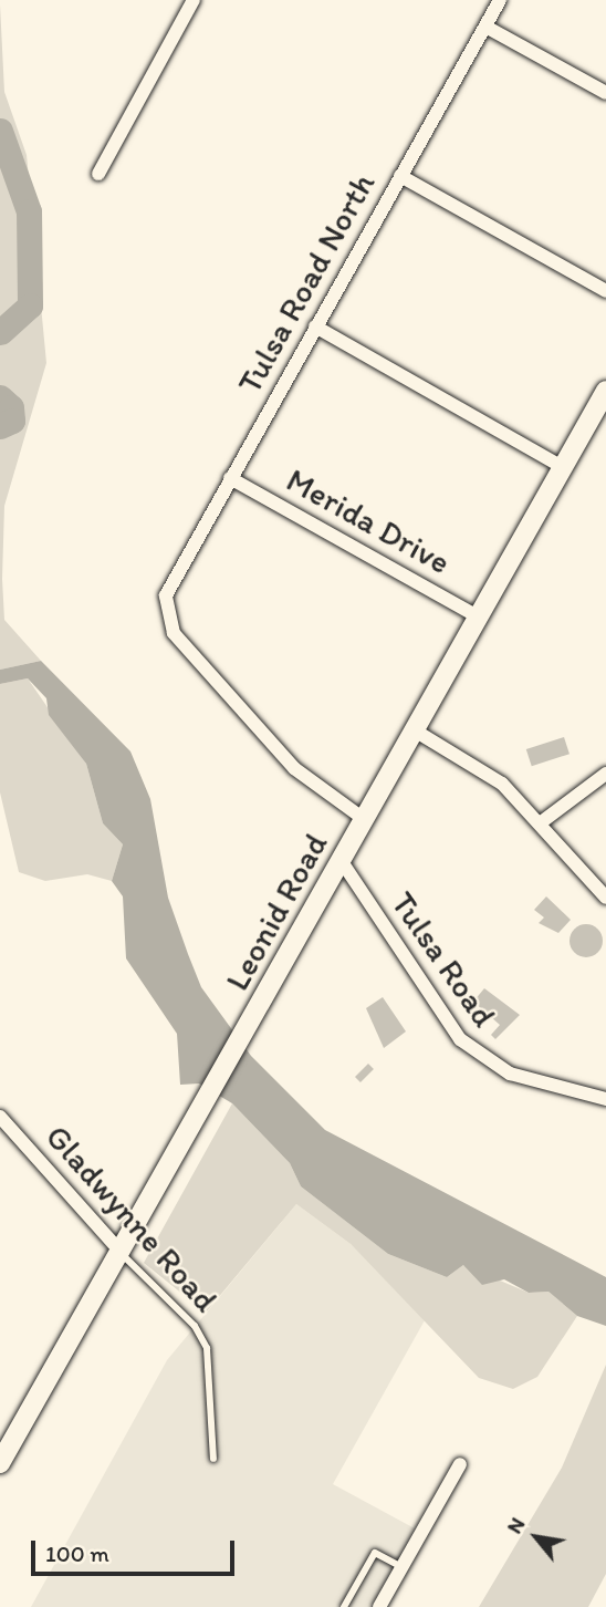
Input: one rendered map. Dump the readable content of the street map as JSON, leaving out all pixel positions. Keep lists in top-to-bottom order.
{
  "streets": {
    "street": [
      "Tulsa Road North",
      "Merida Drive",
      "Leonid Road",
      "Tulsa Road",
      "Gladwynne Road"
    ]
  },
  "crossings": [
    ["Tulsa Road North", "Merida Drive"],
    ["Tulsa Road North", "Leonid Road"],
    ["Merida Drive", "Leonid Road"],
    ["Leonid Road", "Tulsa Road"],
    ["Leonid Road", "Gladwynne Road"]
  ],
  "scale_bar": "100 m",
  "north": "top left"
}
